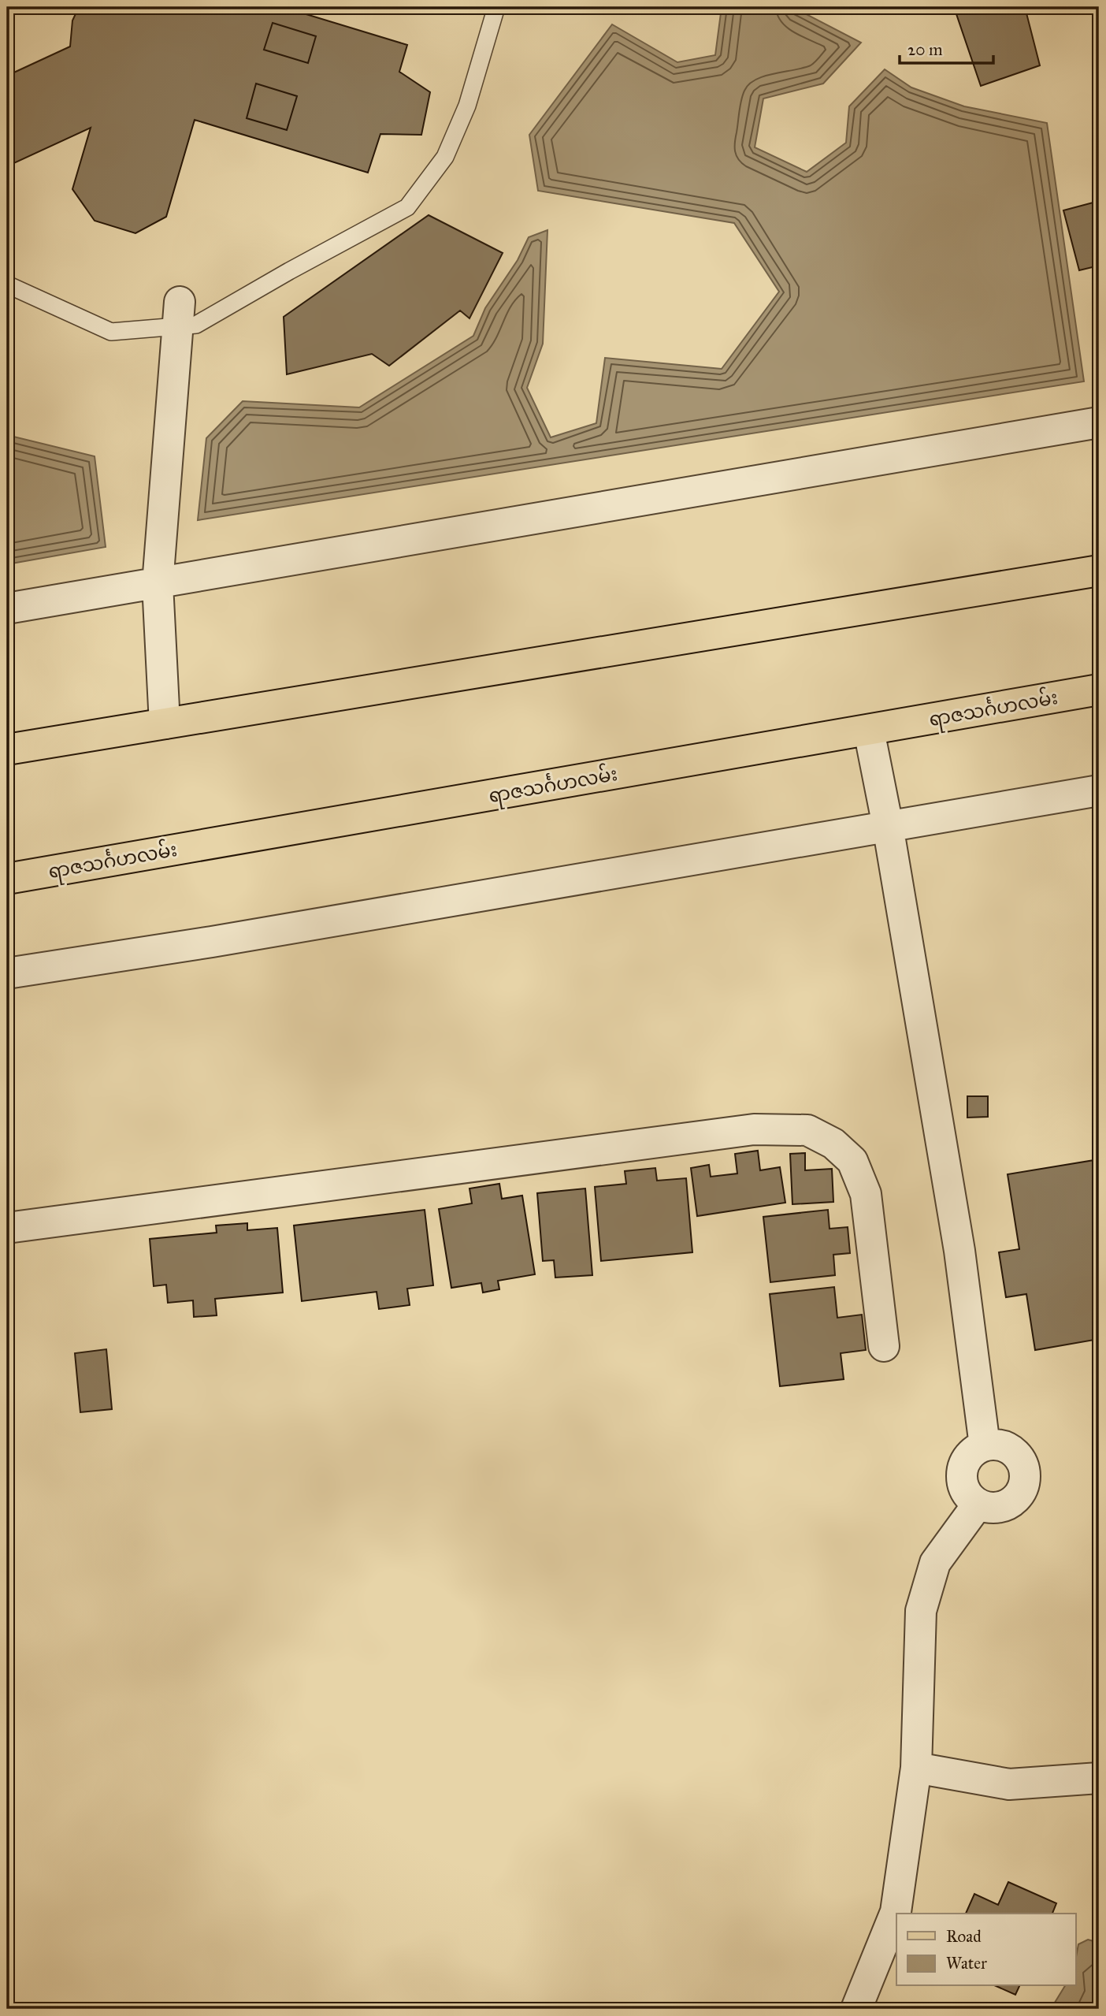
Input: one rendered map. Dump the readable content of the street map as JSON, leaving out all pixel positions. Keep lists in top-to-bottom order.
{
  "streets": {
    "main road": ["ရာဇသင်္ဂဟလမ်း"]
  },
  "legend": ["Road", "Water"],
  "scale_bar": "20 m"
}
